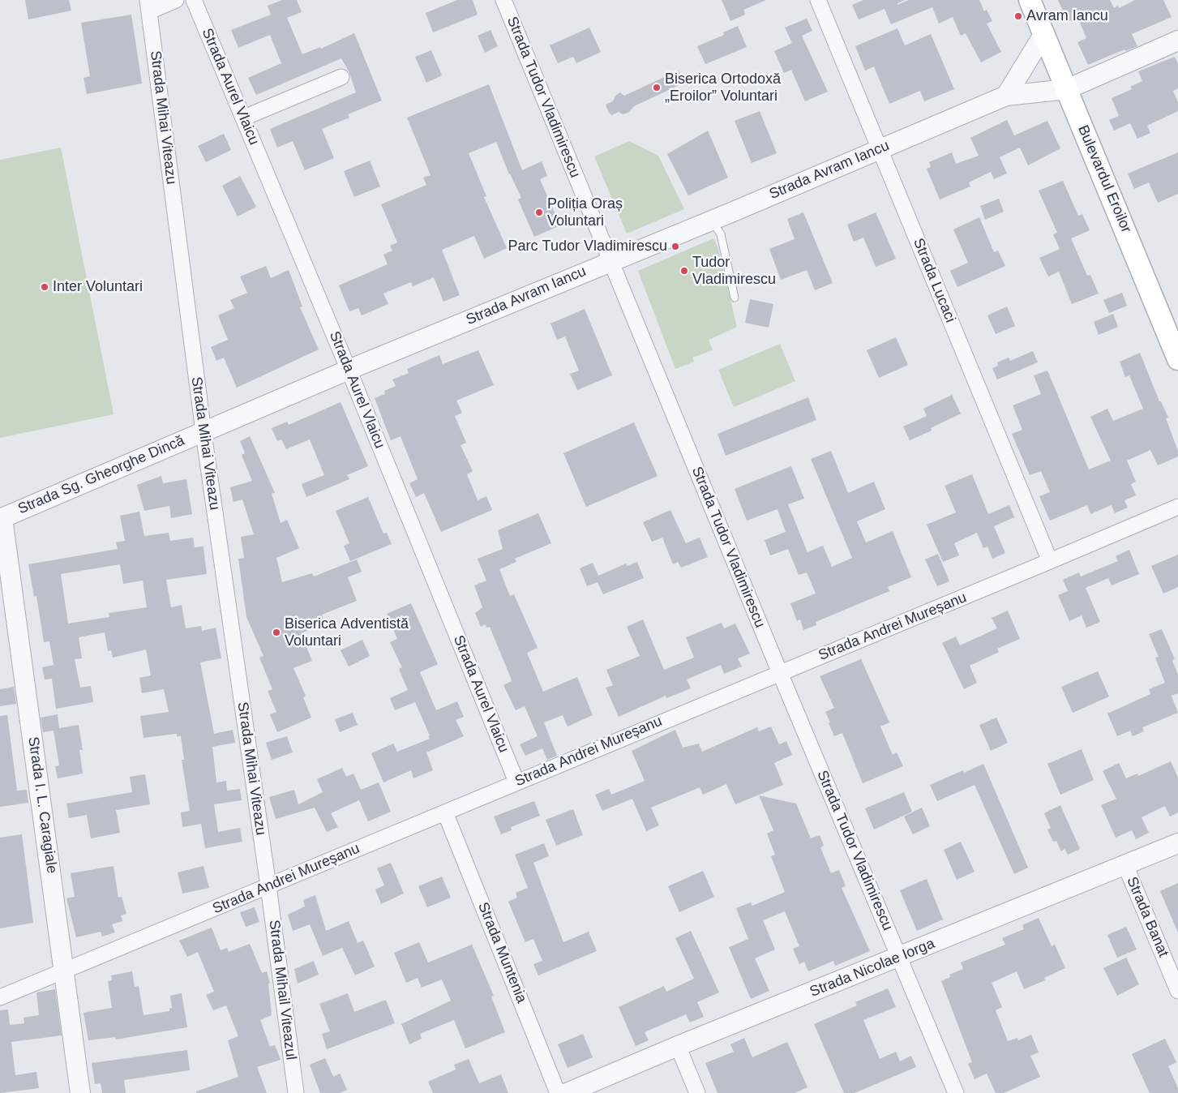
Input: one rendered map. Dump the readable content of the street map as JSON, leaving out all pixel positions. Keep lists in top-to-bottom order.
{
  "streets": {
    "main road": ["Bulevardul Eroilor"],
    "street": [
      "Strada Aurel Vlaicu",
      "Strada Tudor Vladimirescu",
      "Strada Mihai Viteazu",
      "Strada Avram Iancu",
      "Strada Lucaci",
      "Strada Sg. Gheorghe Dincă",
      "Strada Andrei Mureșanu",
      "Strada I. L. Caragiale",
      "Strada Banat",
      "Strada Muntenia",
      "Strada Nicolae Iorga",
      "Strada Mihail Viteazul"
    ]
  },
  "crossings": [
    ["Strada Aurel Vlaicu", "Strada Avram Iancu"],
    ["Strada Aurel Vlaicu", "Strada Andrei Mureșanu"],
    ["Strada Tudor Vladimirescu", "Strada Avram Iancu"],
    ["Strada Tudor Vladimirescu", "Strada Andrei Mureșanu"],
    ["Strada Tudor Vladimirescu", "Strada Nicolae Iorga"],
    ["Strada Mihai Viteazu", "Strada Avram Iancu"],
    ["Strada Mihai Viteazu", "Strada Sg. Gheorghe Dincă"],
    ["Strada Mihai Viteazu", "Strada Andrei Mureșanu"],
    ["Strada Mihai Viteazu", "Strada Mihail Viteazul"],
    ["Strada Avram Iancu", "Bulevardul Eroilor"],
    ["Strada Avram Iancu", "Strada Lucaci"],
    ["Strada Avram Iancu", "Strada Sg. Gheorghe Dincă"],
    ["Strada Lucaci", "Strada Andrei Mureșanu"],
    ["Strada Sg. Gheorghe Dincă", "Strada I. L. Caragiale"],
    ["Strada Andrei Mureșanu", "Strada I. L. Caragiale"],
    ["Strada Andrei Mureșanu", "Strada Muntenia"],
    ["Strada Andrei Mureșanu", "Strada Mihail Viteazul"],
    ["Strada Banat", "Strada Nicolae Iorga"]
  ],
  "places": [
    "Avram Iancu",
    "Biserica Ortodoxă „Eroilor” Voluntari",
    "Poliția Oraș Voluntari",
    "Parc Tudor Vladimirescu",
    "Tudor Vladimirescu",
    "Inter Voluntari",
    "Biserica Adventistă Voluntari"
  ]
}
